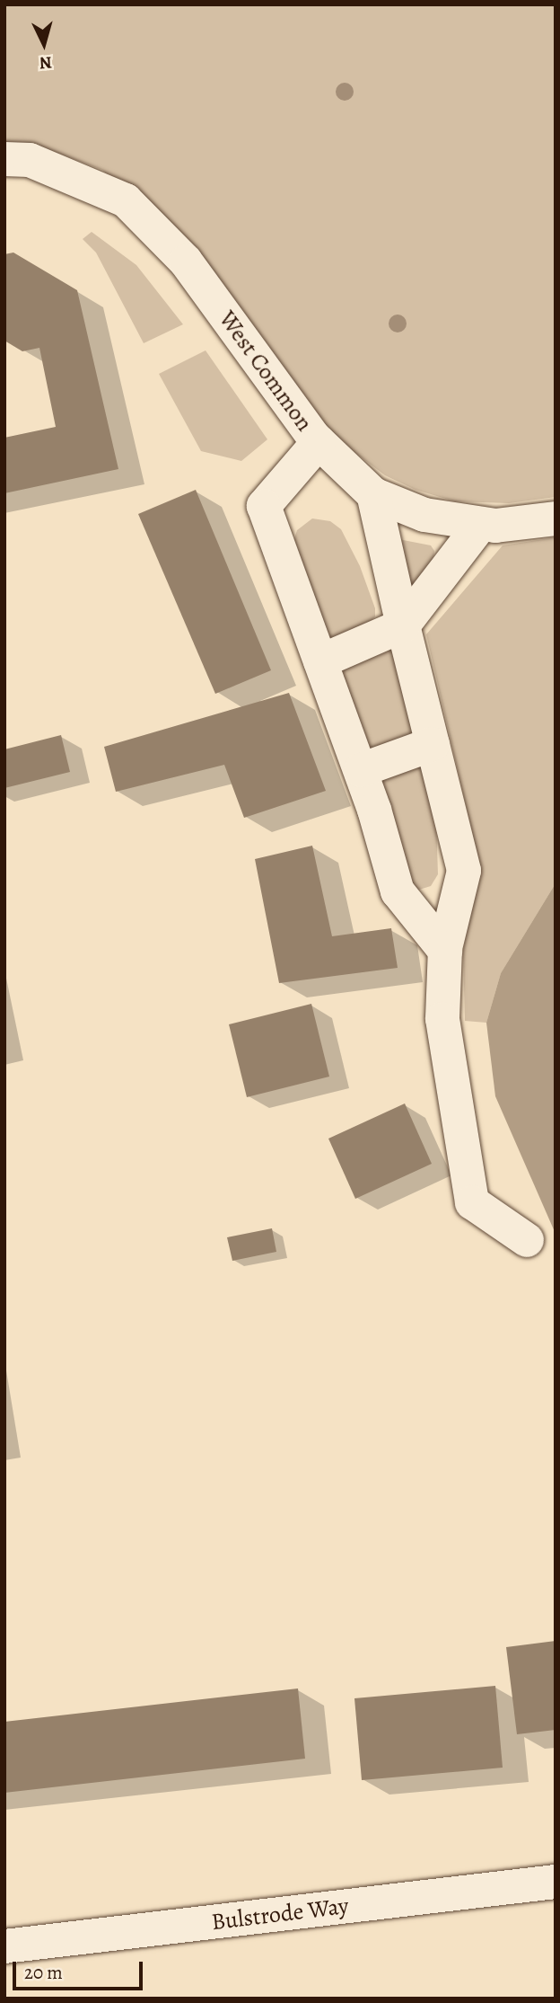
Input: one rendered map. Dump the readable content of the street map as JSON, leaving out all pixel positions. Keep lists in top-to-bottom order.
{
  "streets": {
    "street": ["West Common", "Bulstrode Way"]
  },
  "scale_bar": "20 m",
  "north": "bottom"
}
